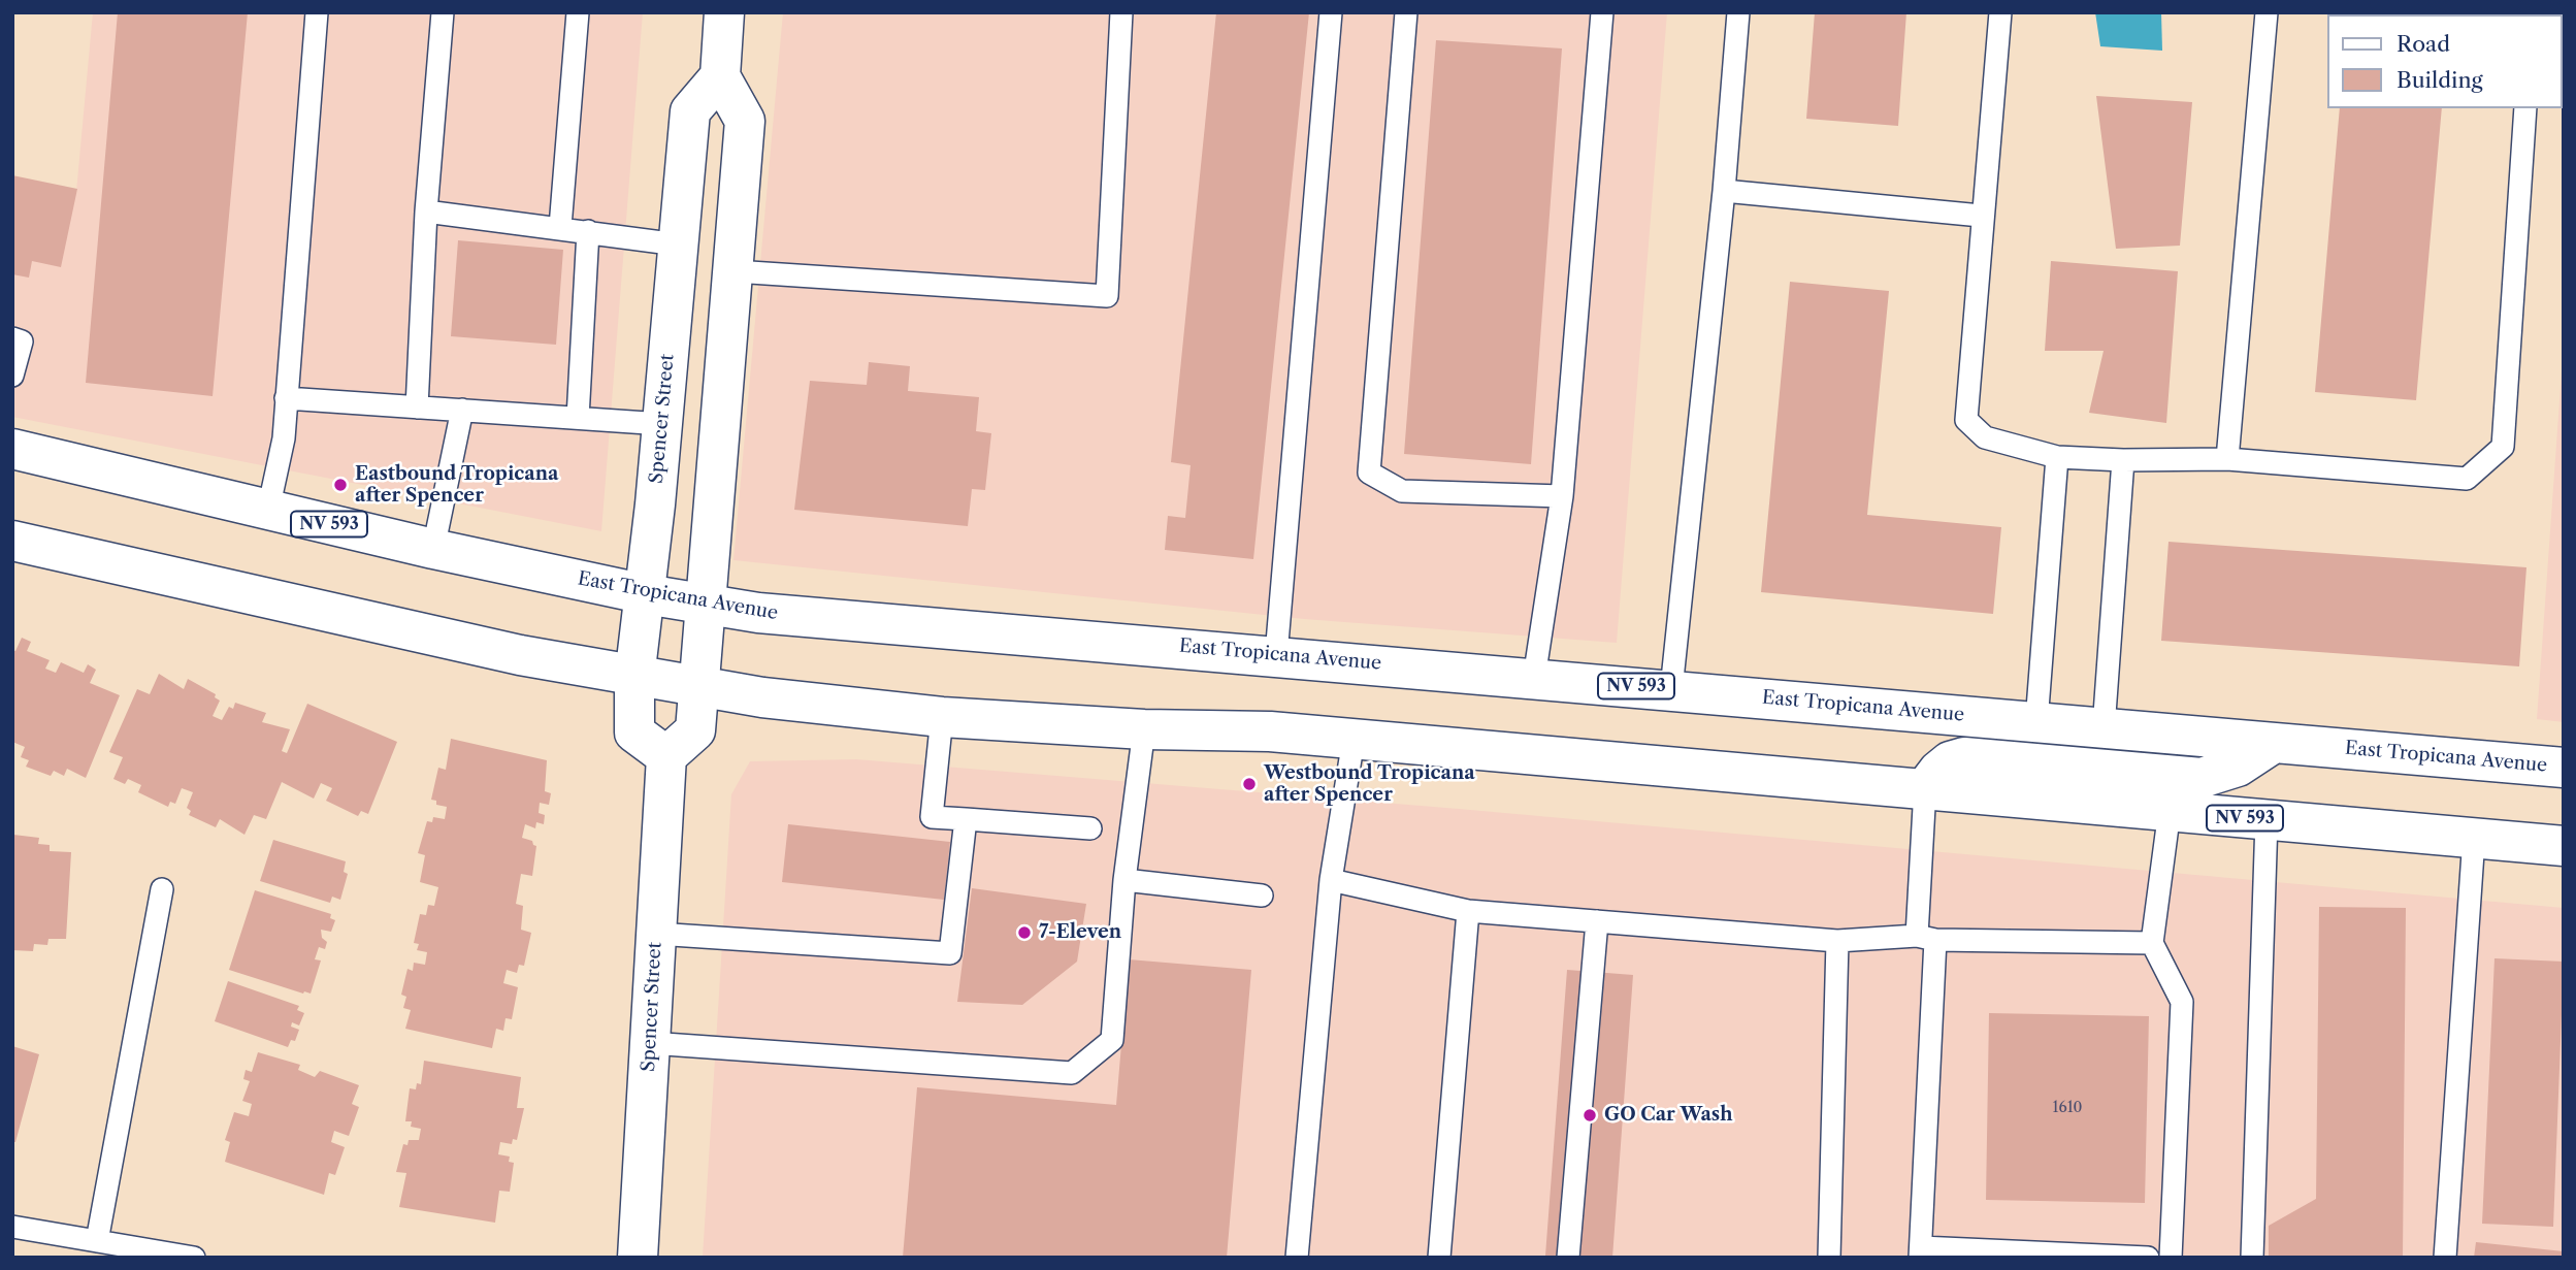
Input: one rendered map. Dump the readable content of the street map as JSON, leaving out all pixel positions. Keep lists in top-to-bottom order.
{
  "streets": {
    "main road": ["Spencer Street", "NV 593", "East Tropicana Avenue"]
  },
  "crossings": [
    ["Spencer Street", "NV 593"],
    ["Spencer Street", "East Tropicana Avenue"]
  ],
  "places": [
    "Eastbound Tropicana after Spencer",
    "Westbound Tropicana after Spencer",
    "7-Eleven",
    "GO Car Wash"
  ],
  "house_numbers": ["1610"],
  "legend": ["Road", "Building"]
}
